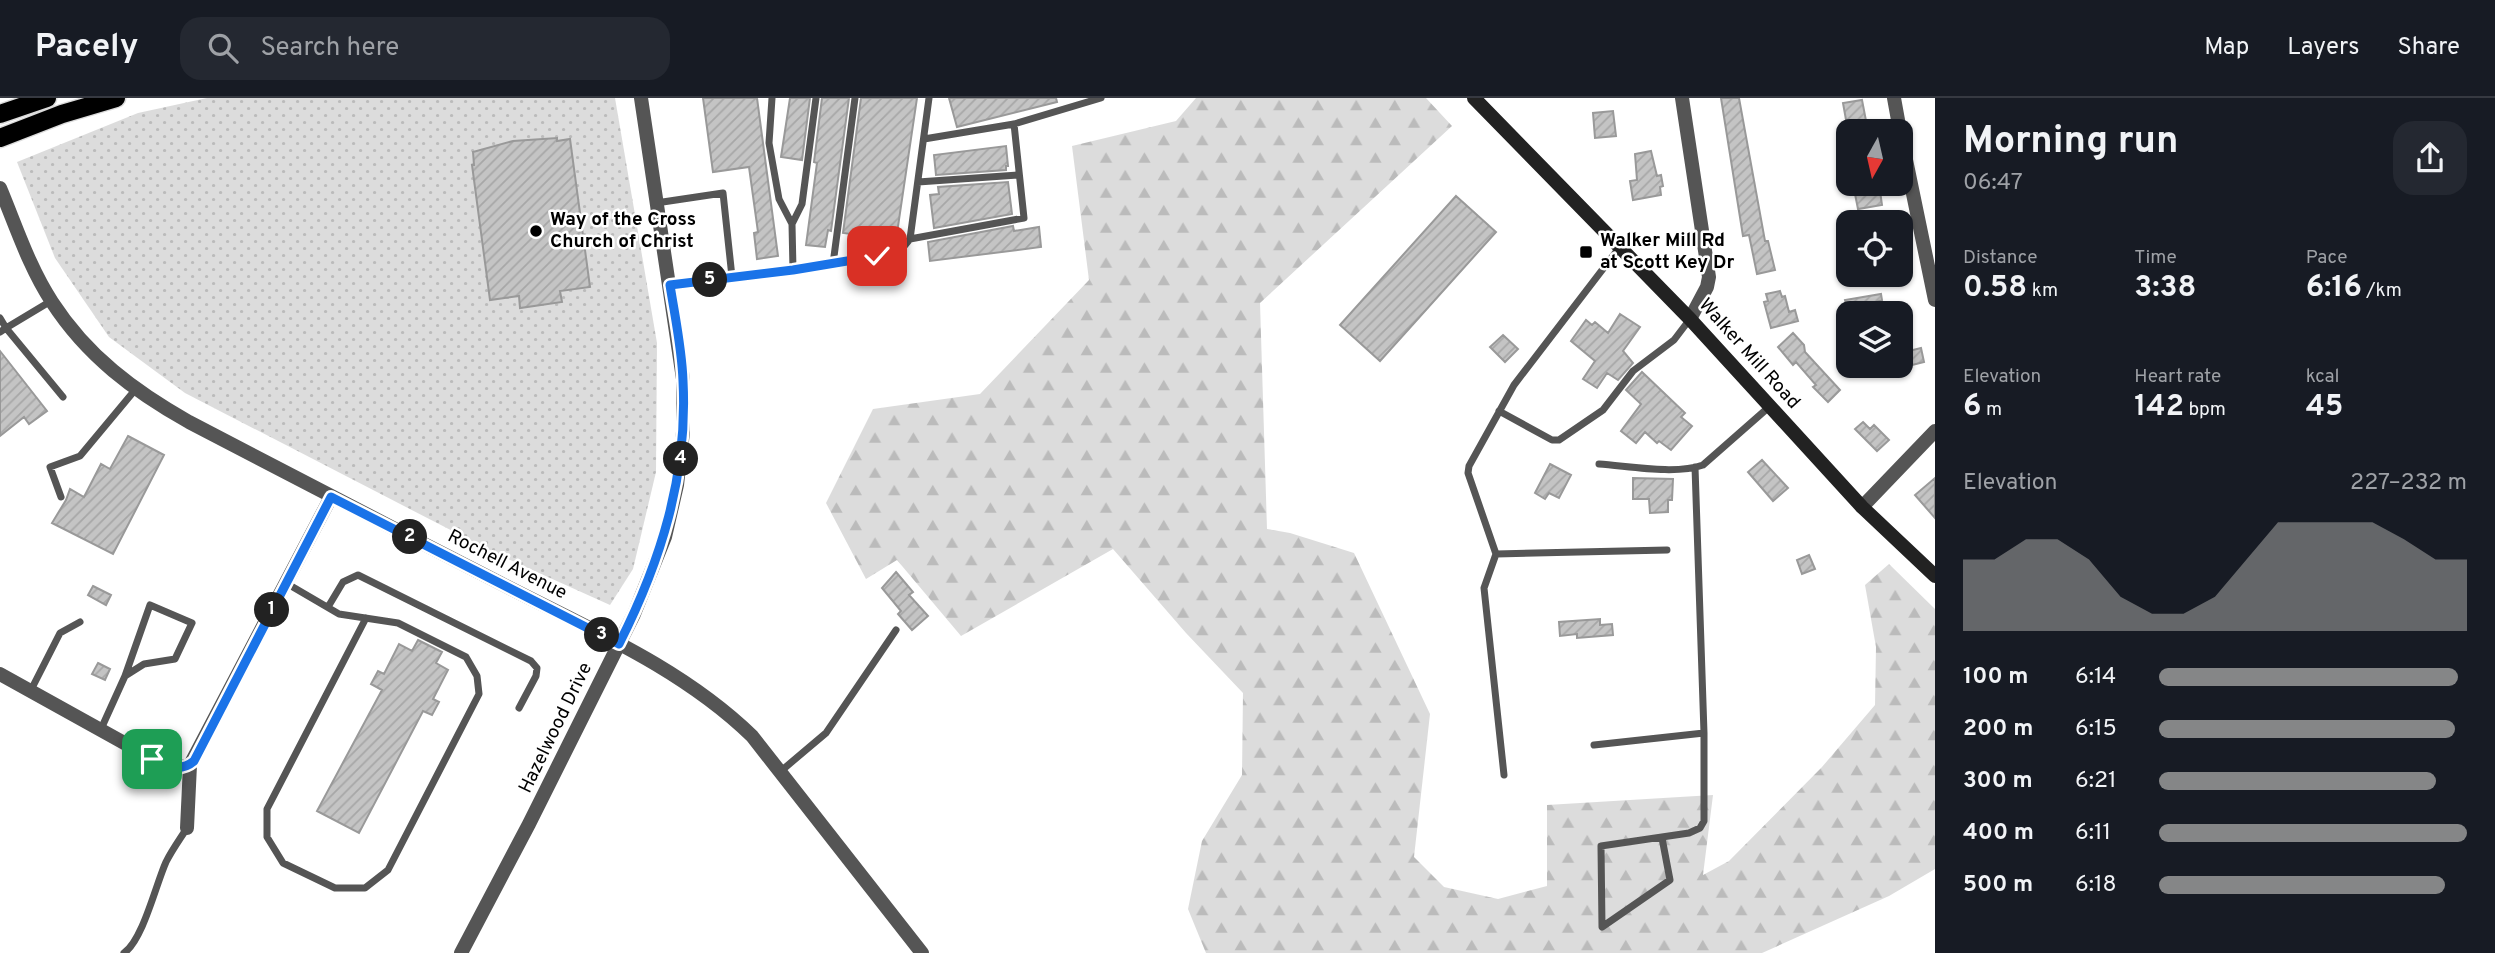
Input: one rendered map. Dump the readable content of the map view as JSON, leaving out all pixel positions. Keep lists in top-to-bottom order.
{
  "streets": {
    "street": ["Walker Mill Road", "Rochell Avenue", "Hazelwood Drive"]
  },
  "crossings": [
    ["Rochell Avenue", "Hazelwood Drive"]
  ],
  "places": {
    "other": ["Way of the Cross Church of Christ"],
    "transit": ["Walker Mill Rd at Scott Key Dr"]
  },
  "north": "bottom",
  "page": {
    "header": "Pacely",
    "search": "Search here",
    "nav": ["Map", "Layers", "Share"],
    "heading": ["Morning run", "06:47"],
    "stats": [
      ["Distance", "0.58 km"],
      ["Time", "3:38"],
      ["Pace", "6:16 /km"],
      ["Elevation", "6 m"],
      ["Heart rate", "142 bpm"],
      ["kcal", "45"]
    ],
    "pins": [
      "5",
      "4",
      "2",
      "1",
      "3"
    ],
    "chart": ["Elevation", "227–232 m"],
    "list": [
      {
        "name": "100 m",
        "note": "6:14"
      },
      {
        "name": "200 m",
        "note": "6:15"
      },
      {
        "name": "300 m",
        "note": "6:21"
      },
      {
        "name": "400 m",
        "note": "6:11"
      },
      {
        "name": "500 m",
        "note": "6:18"
      }
    ]
  }
}
